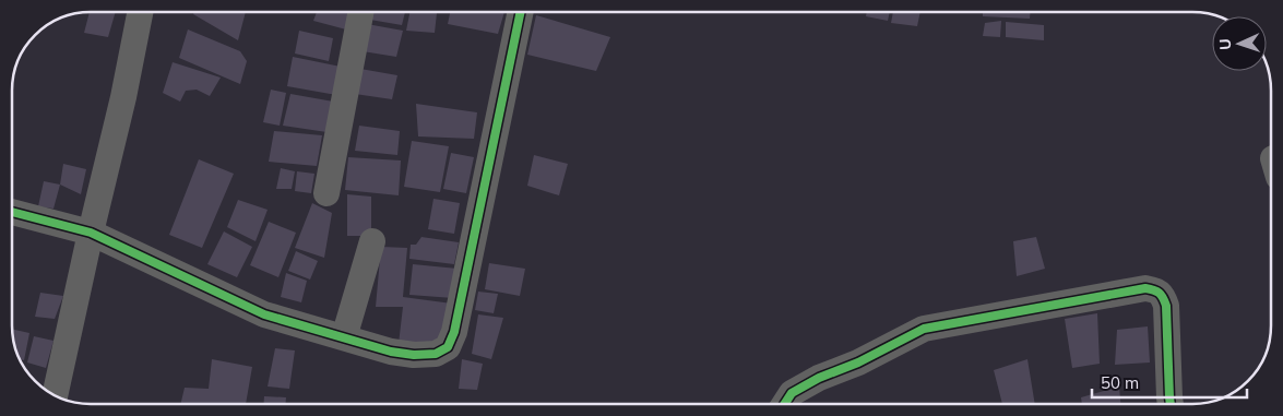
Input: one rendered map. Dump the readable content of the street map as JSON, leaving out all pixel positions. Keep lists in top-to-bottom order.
{
  "scale_bar": "50 m",
  "north": "left"
}
